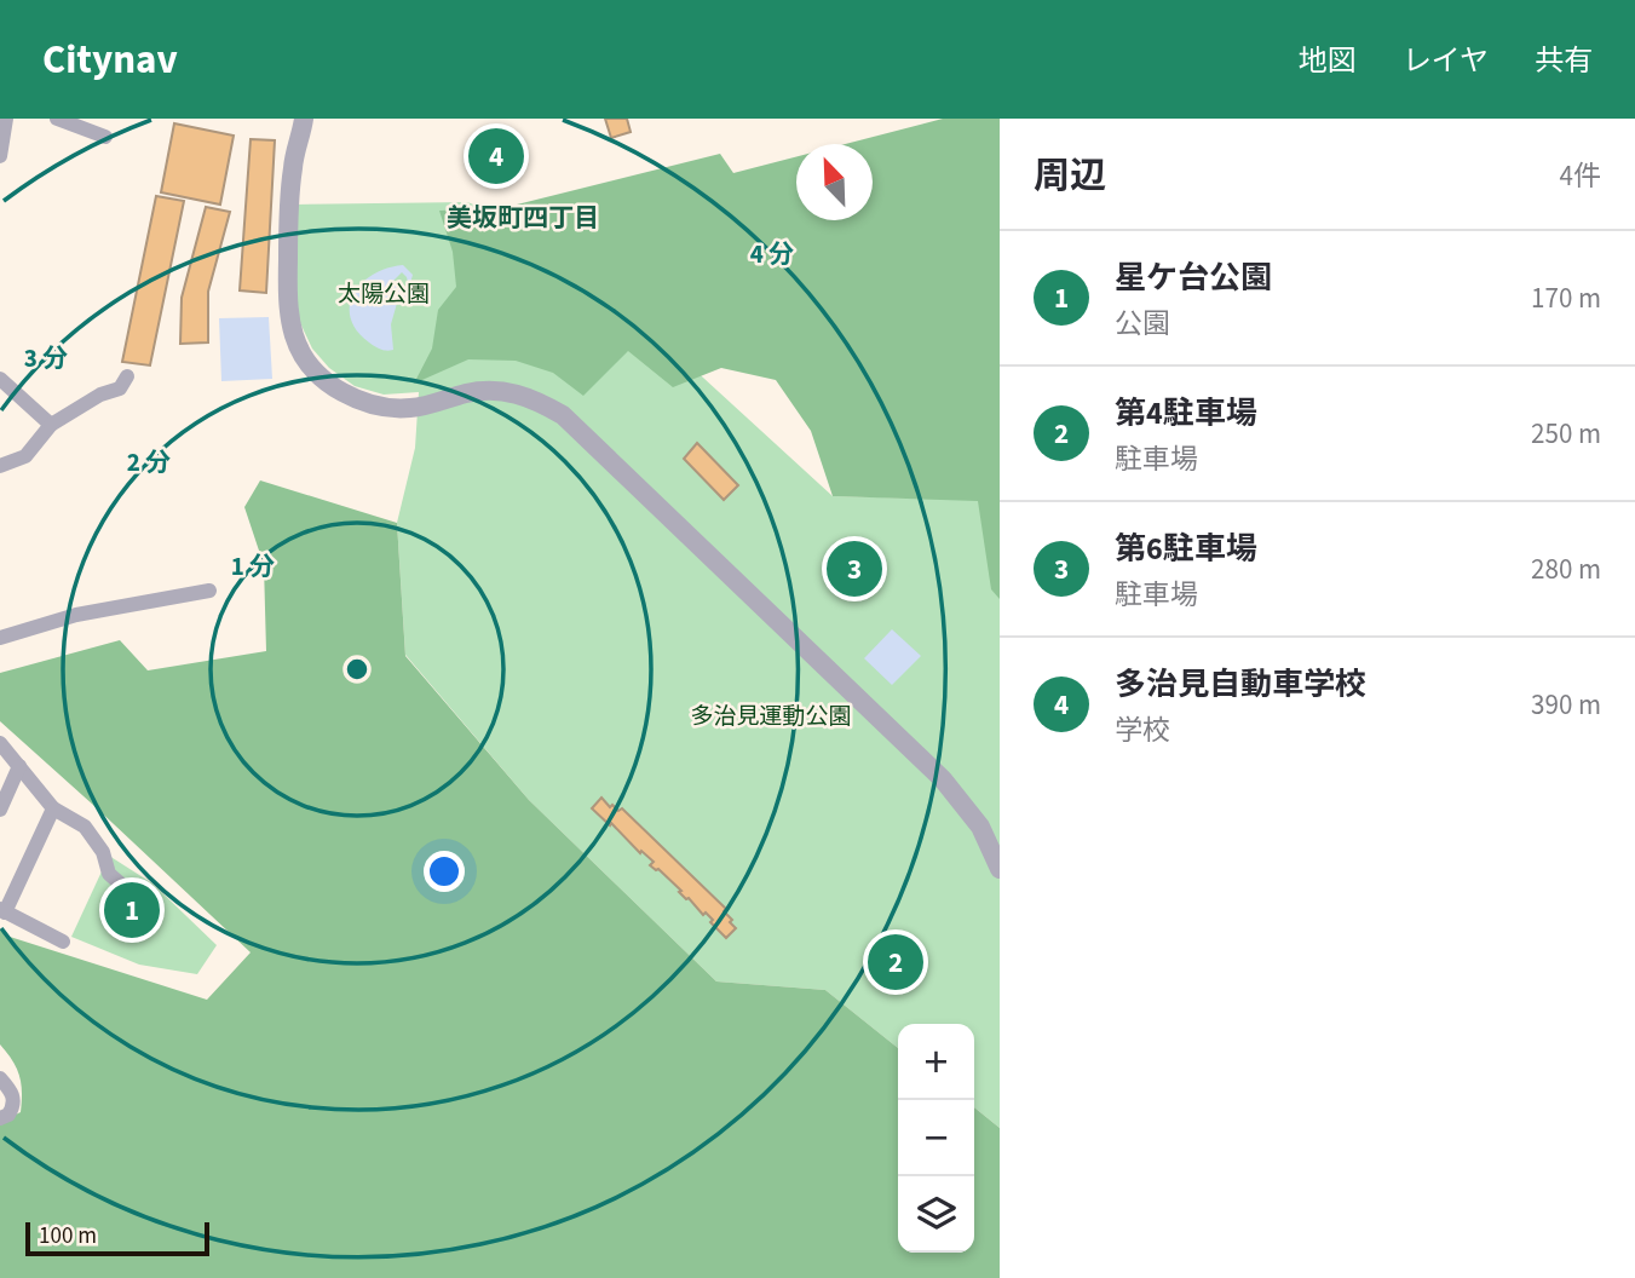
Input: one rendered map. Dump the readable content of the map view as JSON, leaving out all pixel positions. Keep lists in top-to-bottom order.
{
  "districts": ["美坂町四丁目"],
  "parks": ["太陽公園", "多治見運動公園"],
  "scale_bar": "100 m",
  "north": "top left",
  "page": {
    "header": "Citynav",
    "nav": ["地図", "レイヤ", "共有"],
    "heading": ["周辺", "4件"],
    "pins": [
      "4",
      "3",
      "1",
      "2"
    ],
    "list": [
      {
        "mark": "1",
        "name": "星ケ台公園",
        "note": "公園",
        "value": "170 m"
      },
      {
        "mark": "2",
        "name": "第4駐車場",
        "note": "駐車場",
        "value": "250 m"
      },
      {
        "mark": "3",
        "name": "第6駐車場",
        "note": "駐車場",
        "value": "280 m"
      },
      {
        "mark": "4",
        "name": "多治見自動車学校",
        "note": "学校",
        "value": "390 m"
      }
    ],
    "map_buttons": ["+", "−"],
    "scale": "100 m"
  },
  "rings": [
    "4 分",
    "3 分",
    "2 分",
    "1 分"
  ]
}
